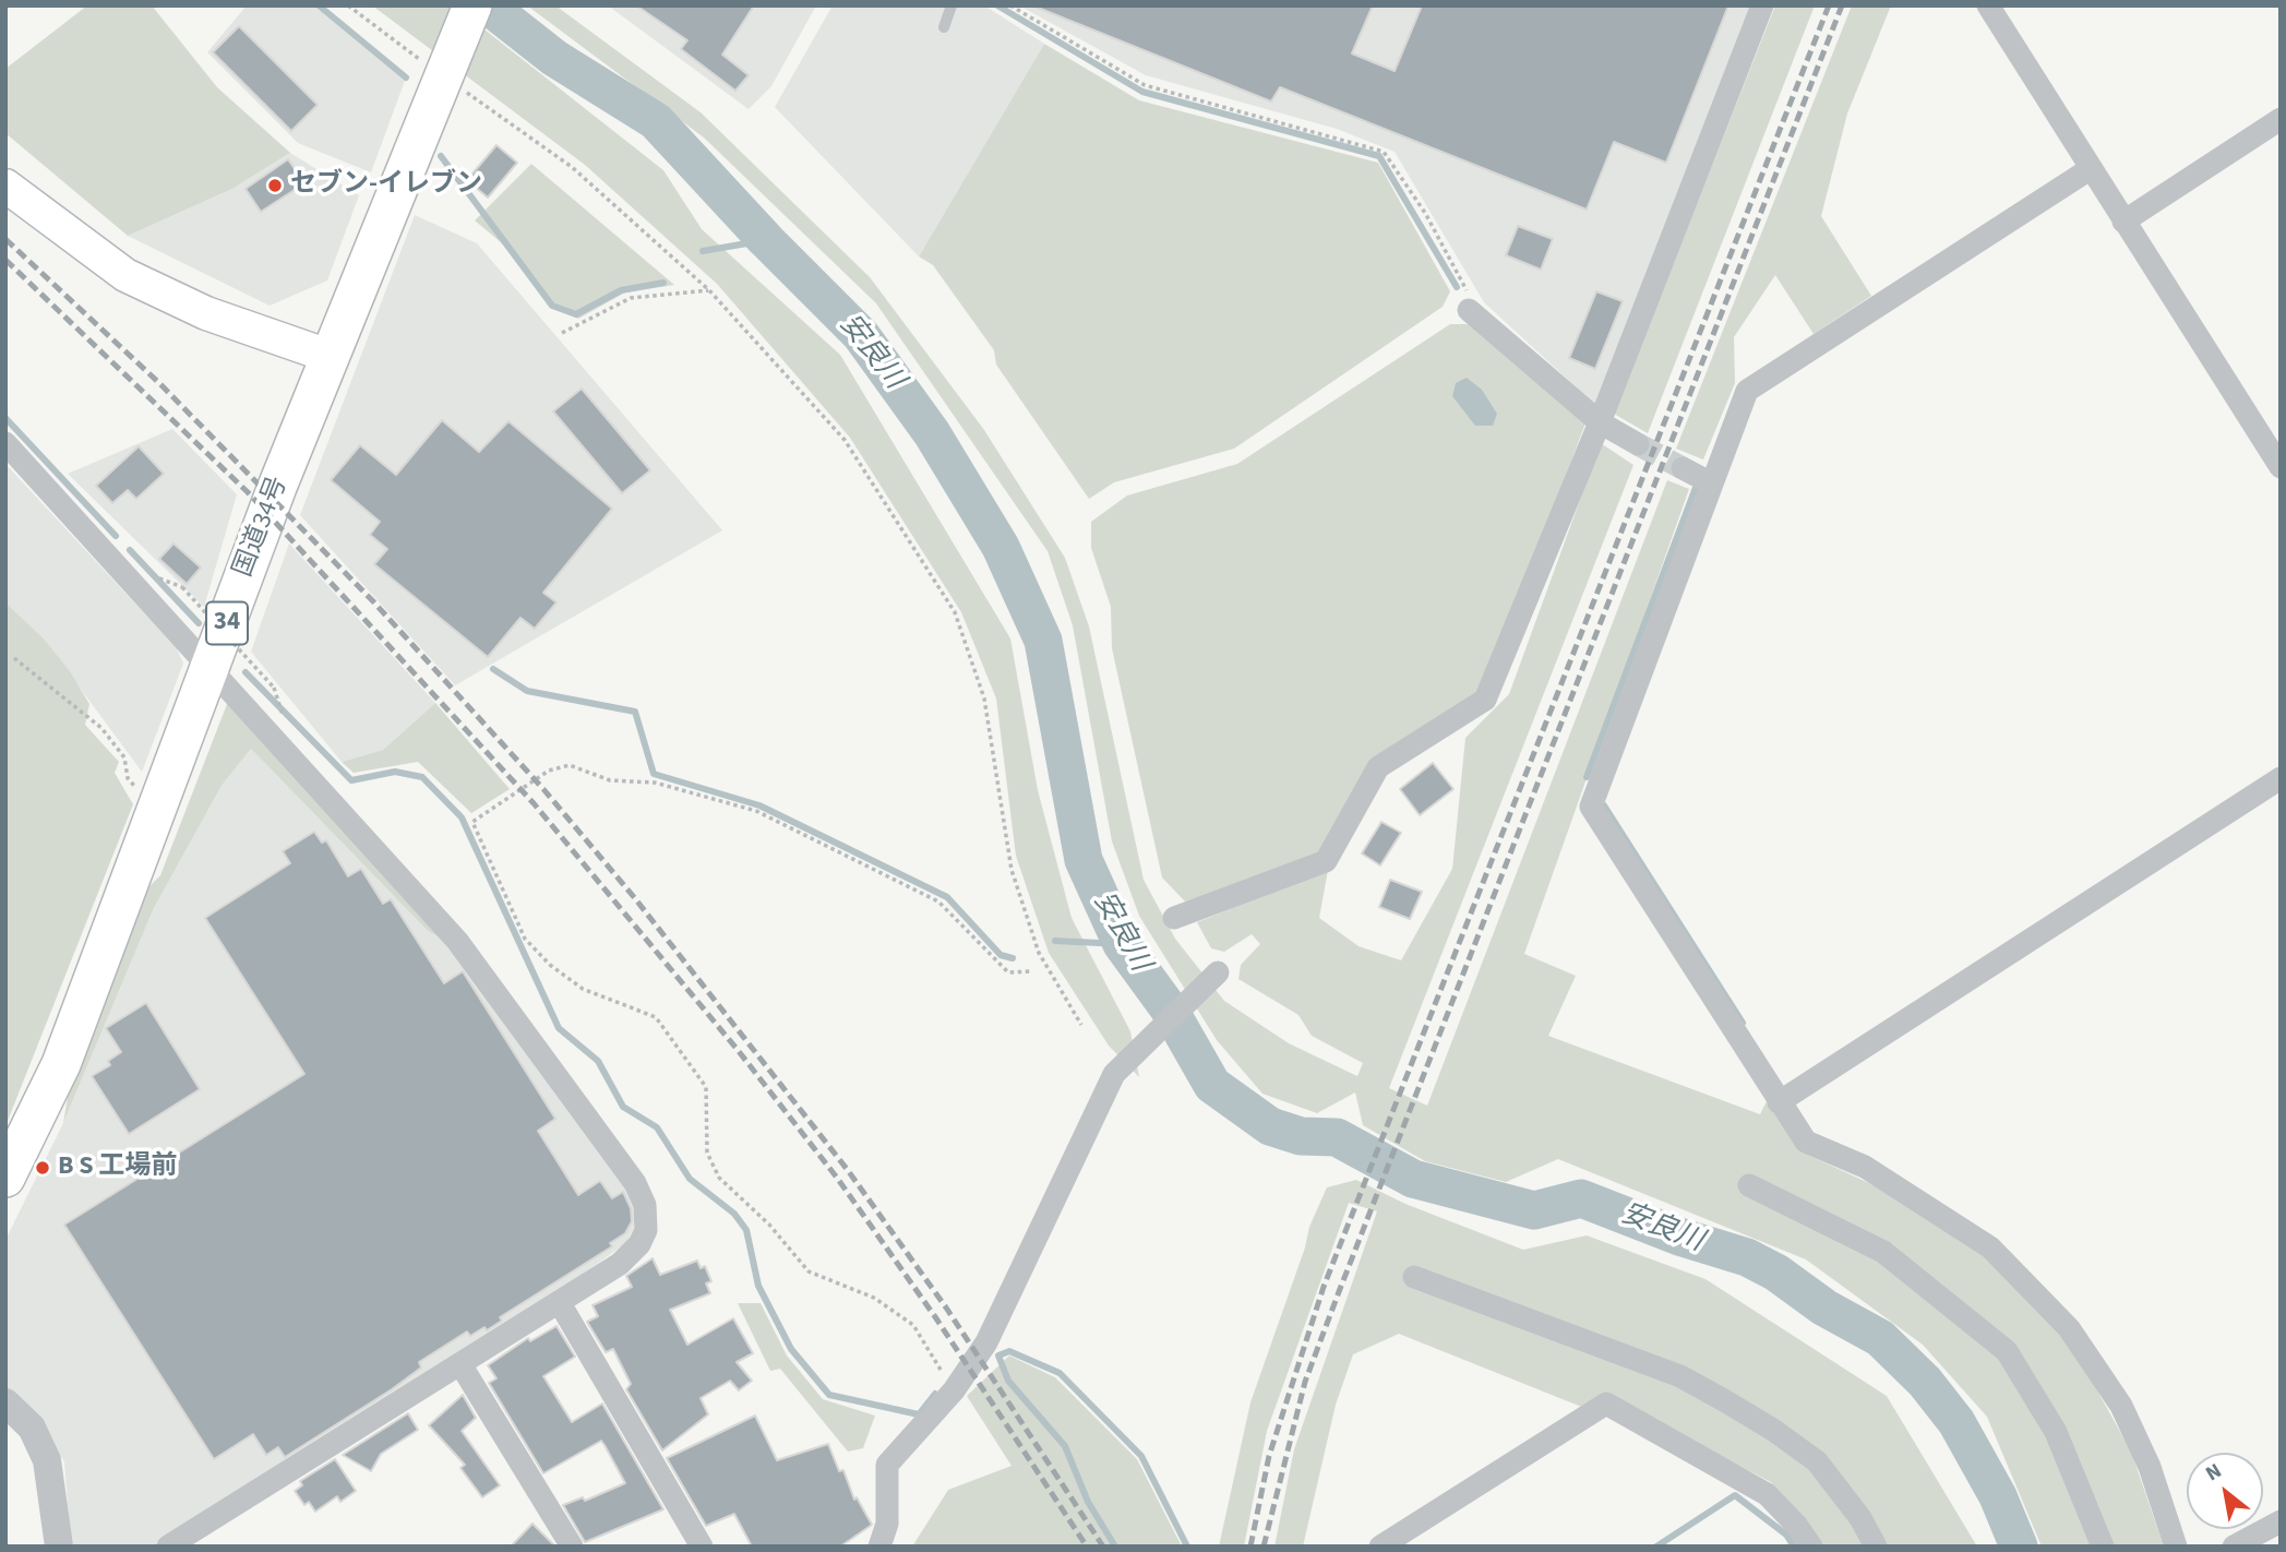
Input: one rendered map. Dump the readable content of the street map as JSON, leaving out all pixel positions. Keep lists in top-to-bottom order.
{
  "streets": {
    "highway": ["国道34号", "34"]
  },
  "water": ["安良川"],
  "places": ["セブン-イレブン", "B S 工場前"],
  "north": "top left"
}
